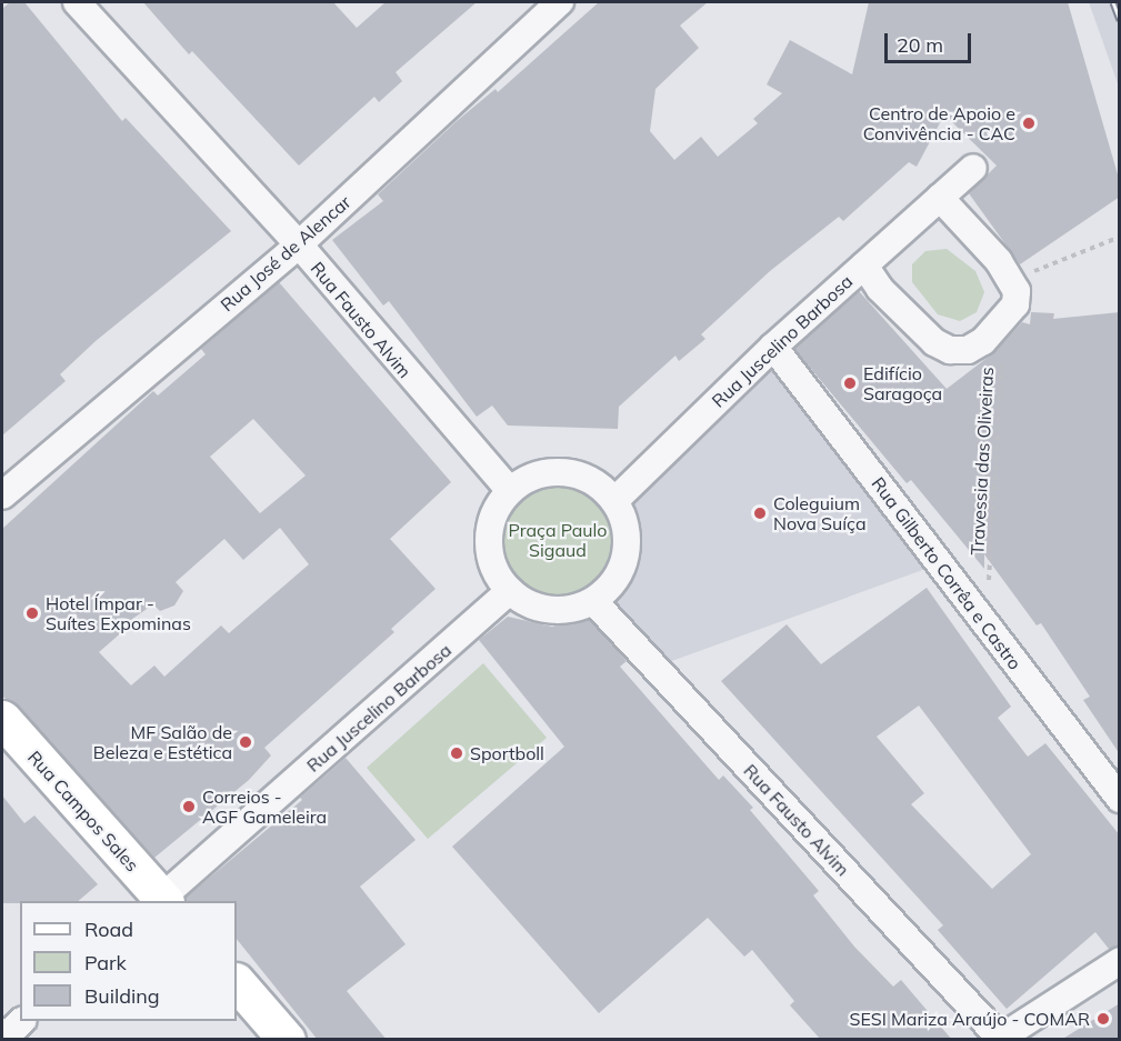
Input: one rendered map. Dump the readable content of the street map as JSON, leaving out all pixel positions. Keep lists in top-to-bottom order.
{
  "streets": {
    "street": [
      "Rua José de Alencar",
      "Rua Fausto Alvim",
      "Rua Juscelino Barbosa",
      "Rua Gilberto Corrêa e Castro",
      "Rua Campos Sales"
    ],
    "path": ["Travessia das Oliveiras"]
  },
  "crossings": [
    ["Rua José de Alencar", "Rua Fausto Alvim"],
    ["Rua Fausto Alvim", "Rua Juscelino Barbosa"],
    ["Rua Juscelino Barbosa", "Rua Gilberto Corrêa e Castro"],
    ["Rua Juscelino Barbosa", "Rua Campos Sales"],
    ["Travessia das Oliveiras", "Rua Gilberto Corrêa e Castro"]
  ],
  "parks": ["Praça Paulo Sigaud"],
  "places": [
    "Centro de Apoio e Convivência - CAC",
    "Edifício Saragoça",
    "Coleguium Nova Suíça",
    "Hotel Ímpar - Suítes Expominas",
    "MF Salão de Beleza e Estética",
    "Sportboll",
    "Correios - AGF Gameleira",
    "SESI Mariza Araújo - COMAR"
  ],
  "legend": ["Road", "Park", "Building"],
  "scale_bar": "20 m"
}
